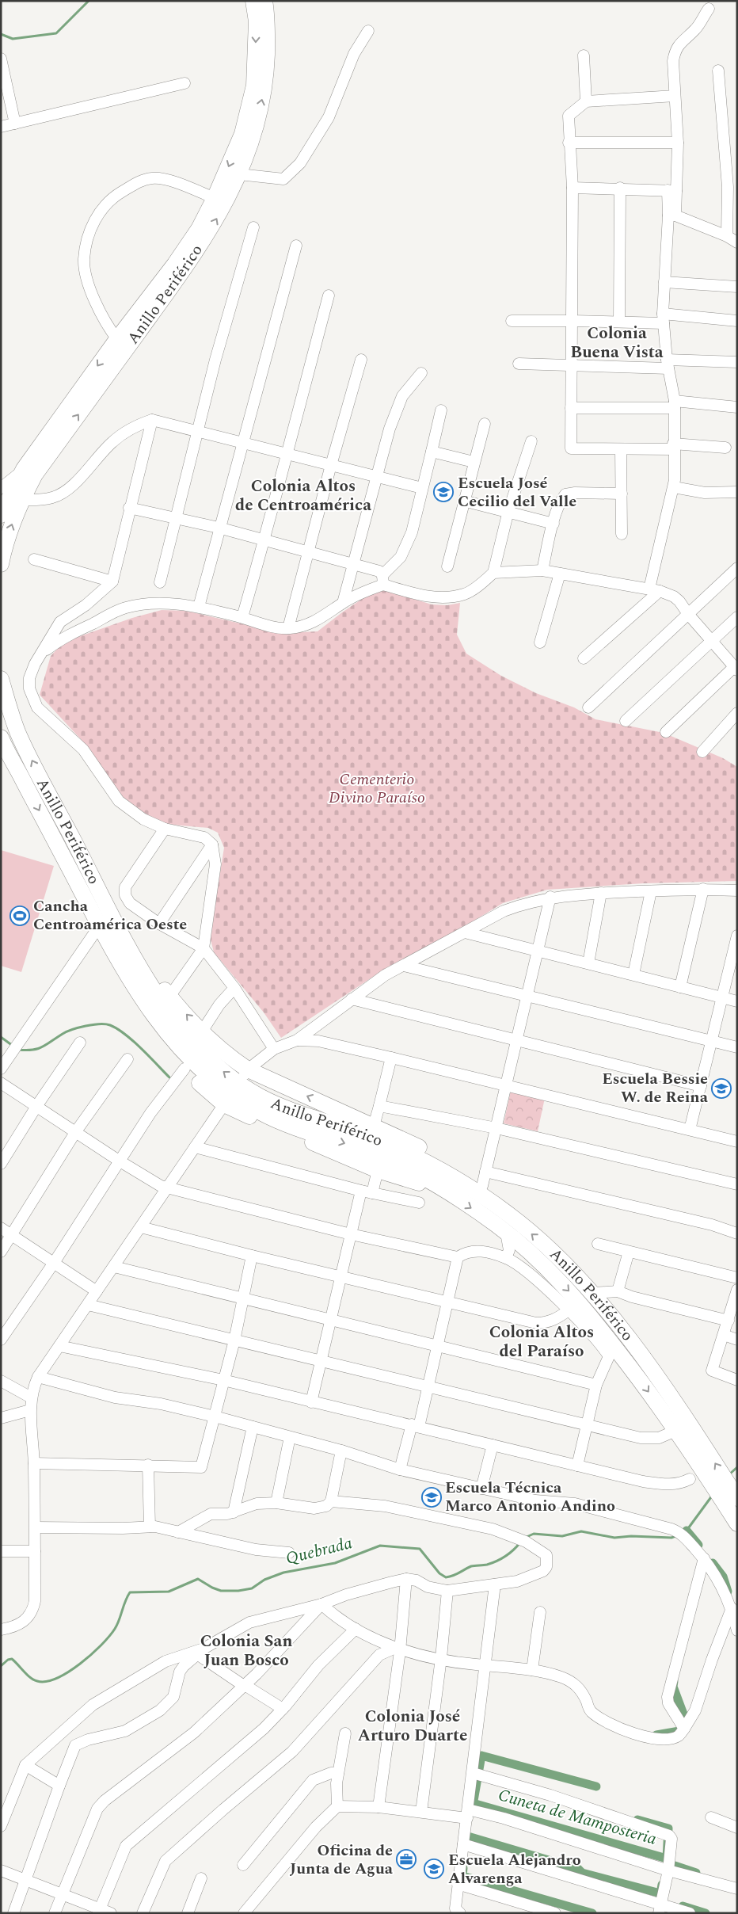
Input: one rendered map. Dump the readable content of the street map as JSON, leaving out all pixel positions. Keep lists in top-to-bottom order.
{
  "streets": {
    "highway": ["Anillo Periférico"]
  },
  "districts": [
    "Colonia Buena Vista",
    "Colonia Altos de Centroamérica",
    "Colonia Altos del Paraíso",
    "Colonia San Juan Bosco",
    "Colonia José Arturo Duarte"
  ],
  "water": ["Quebrada", "Cuneta de Mamposteria"],
  "parks": ["Cementerio Divino Paraíso"],
  "places": {
    "school or university": [
      "Escuela José Cecilio del Valle",
      "Escuela Bessie W. de Reina",
      "Escuela Técnica Marco Antonio Andino",
      "Escuela Alejandro Alvarenga"
    ],
    "sports": ["Cancha Centroamérica Oeste"],
    "office": ["Oficina de Junta de Agua"]
  }
}
